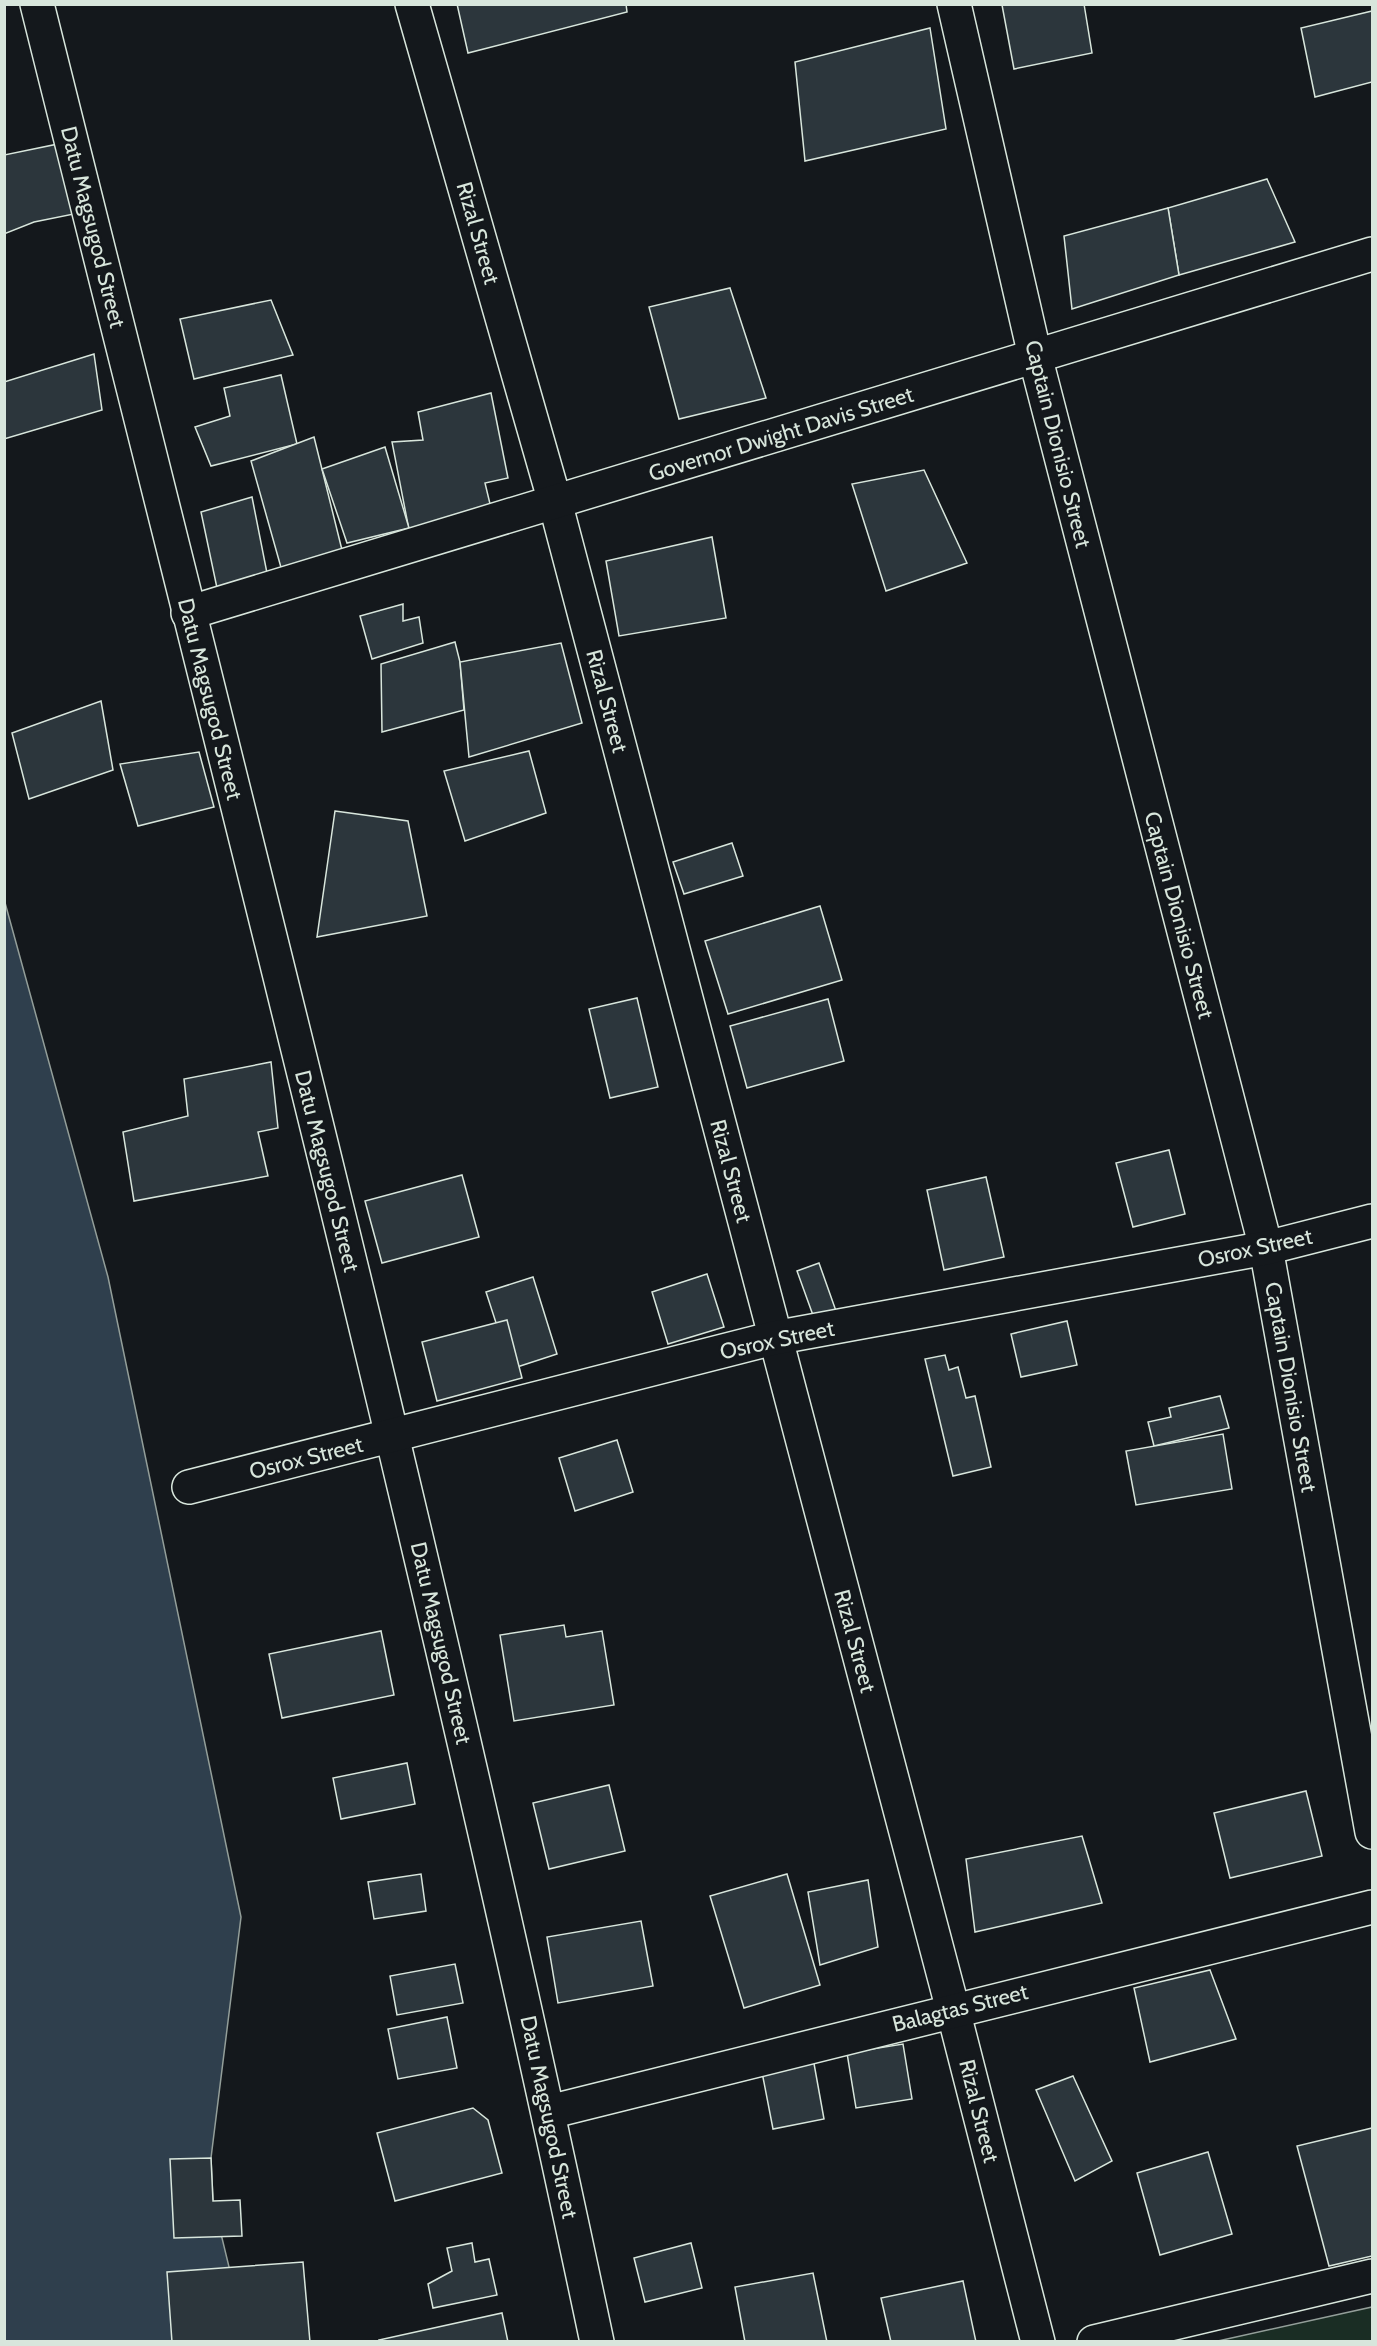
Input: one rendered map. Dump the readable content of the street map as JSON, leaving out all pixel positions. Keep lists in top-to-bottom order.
{
  "streets": {
    "street": [
      "Datu Magsugod Street",
      "Rizal Street",
      "Governor Dwight Davis Street",
      "Captain Dionisio Street",
      "Osrox Street",
      "Balagtas Street"
    ]
  },
  "crossings": [
    ["Datu Magsugod Street", "Governor Dwight Davis Street"],
    ["Datu Magsugod Street", "Osrox Street"],
    ["Datu Magsugod Street", "Balagtas Street"],
    ["Rizal Street", "Governor Dwight Davis Street"],
    ["Rizal Street", "Osrox Street"],
    ["Rizal Street", "Balagtas Street"],
    ["Governor Dwight Davis Street", "Captain Dionisio Street"],
    ["Captain Dionisio Street", "Osrox Street"]
  ]
}
